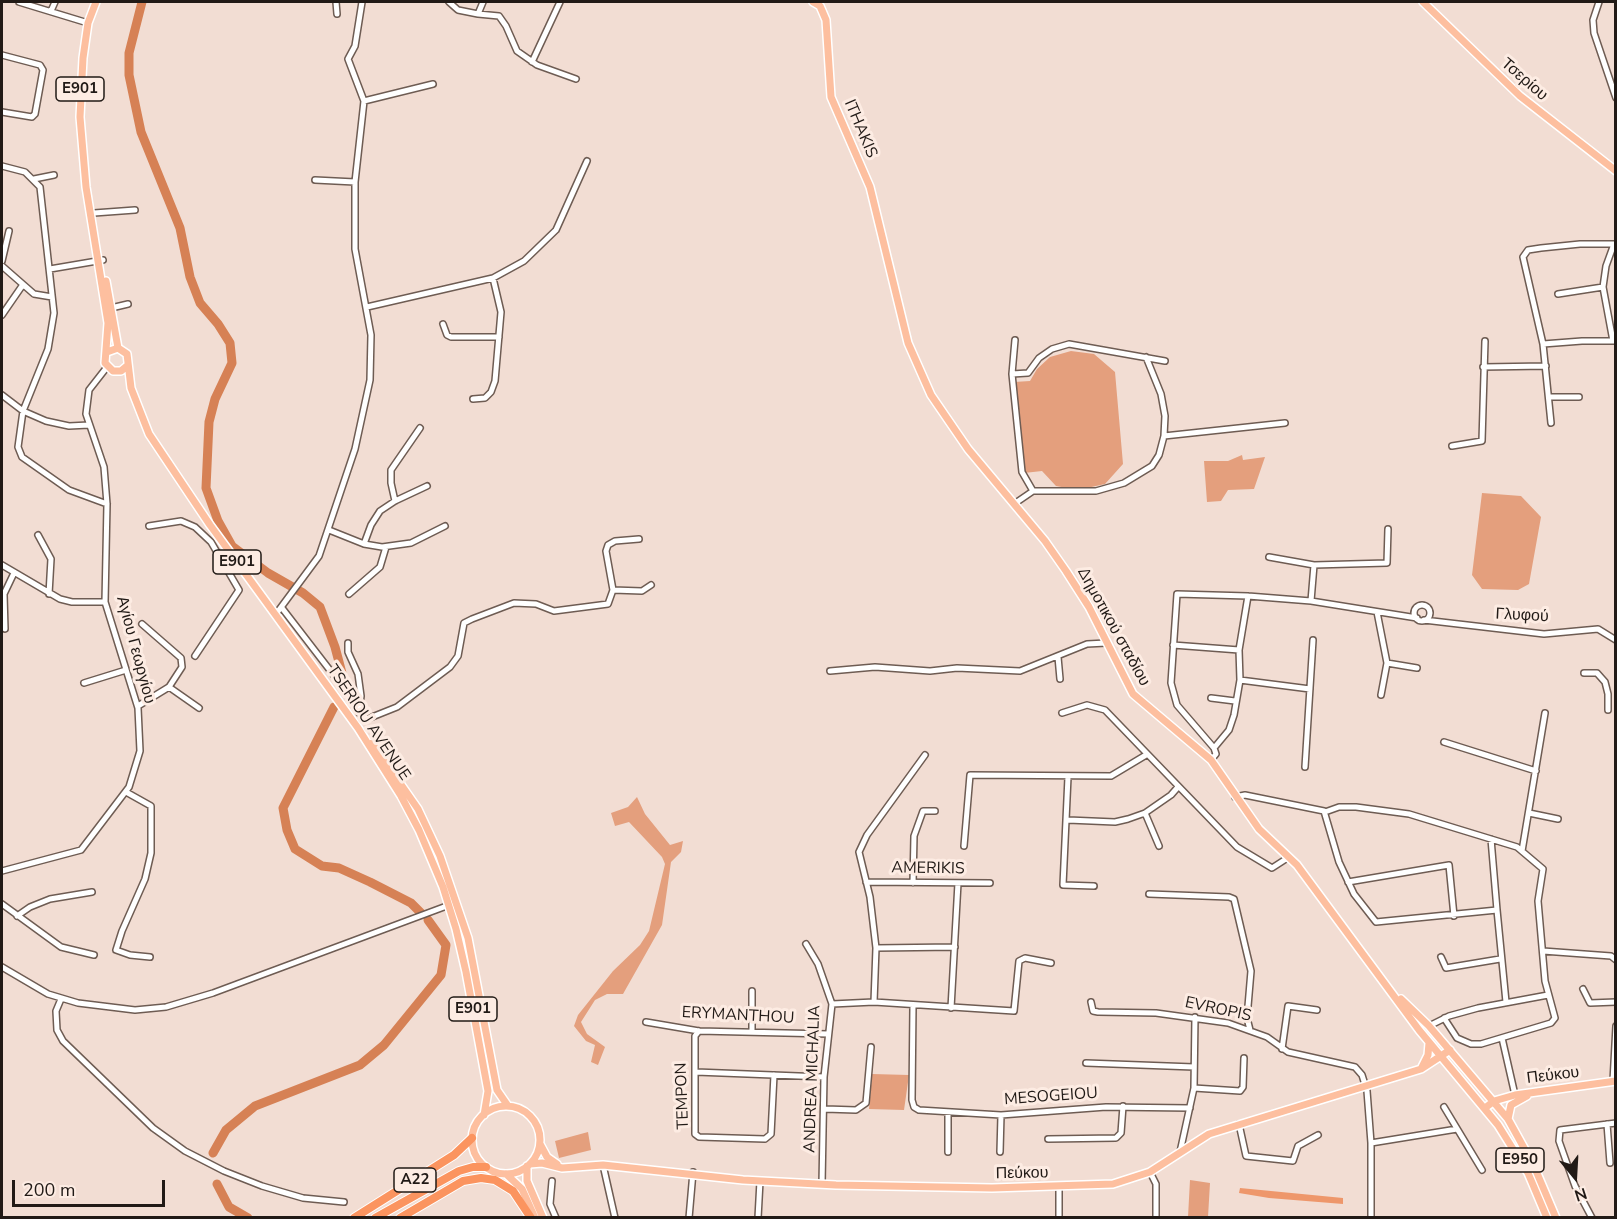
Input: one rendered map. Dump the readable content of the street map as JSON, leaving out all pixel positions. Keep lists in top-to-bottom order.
{
  "streets": {
    "highway": ["A22"],
    "main road": [
      "Τσερίου",
      "E901",
      "ITHAKIS",
      "Δημοτικού σταδίου",
      "TSERIOU AVENUE",
      "Πεύκου",
      "E950"
    ],
    "street": [
      "Γλυφού",
      "Αγίου Γεωργίου",
      "AMERIKIS",
      "EVROPIS",
      "ERYMANTHOU",
      "ANDREA MICHALIA",
      "TEMPON",
      "MESOGEIOU"
    ]
  },
  "crossings": [
    ["E901", "Αγίου Γεωργίου"],
    ["E901", "TSERIOU AVENUE"],
    ["E901", "Πεύκου"],
    ["E901", "A22"],
    ["ITHAKIS", "Δημοτικού σταδίου"],
    ["Αγίου Γεωργίου", "TSERIOU AVENUE"],
    ["TSERIOU AVENUE", "Πεύκου"],
    ["TSERIOU AVENUE", "A22"],
    ["EVROPIS", "Πεύκου"],
    ["ERYMANTHOU", "ANDREA MICHALIA"],
    ["ERYMANTHOU", "TEMPON"],
    ["Πεύκου", "ANDREA MICHALIA"],
    ["Πεύκου", "E950"],
    ["Πεύκου", "A22"]
  ],
  "scale_bar": "200 m",
  "north": "bottom"
}
